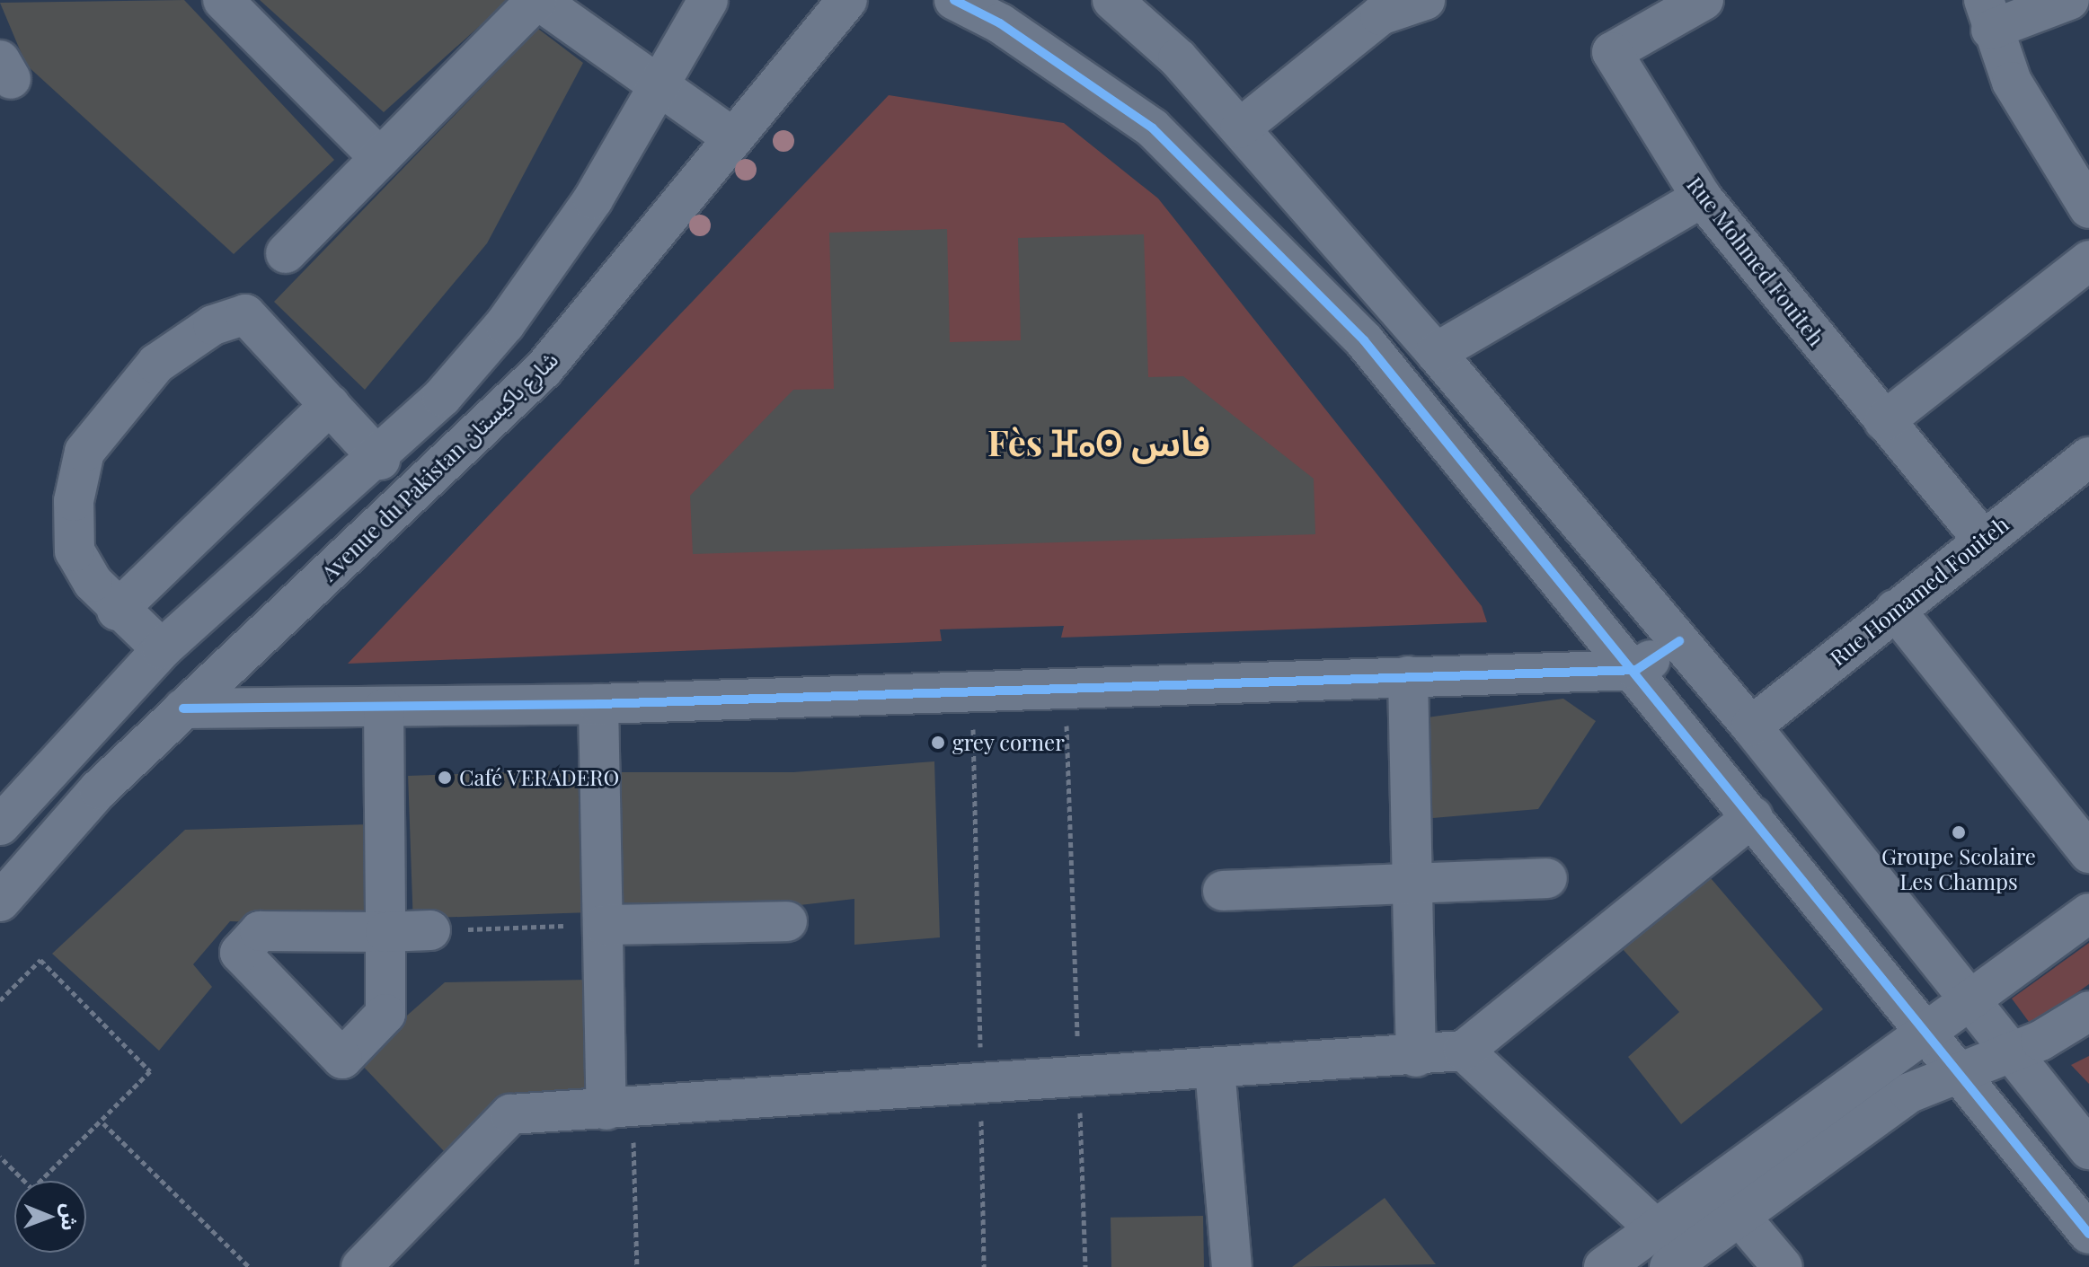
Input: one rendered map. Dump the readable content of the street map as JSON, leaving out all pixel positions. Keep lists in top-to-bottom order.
{
  "streets": {
    "street": ["Rue Mohmed Fouiteh", "Avenue du Pakistan شارع باكيستان", "Rue Homamed Fouiteh"]
  },
  "crossings": [
    ["Rue Mohmed Fouiteh", "Rue Homamed Fouiteh"]
  ],
  "districts": ["Fès ⴼⴰⵙ فاس"],
  "places": ["grey corner", "Café VERADERO", "Groupe Scolaire Les Champs"],
  "north": "right"
}
